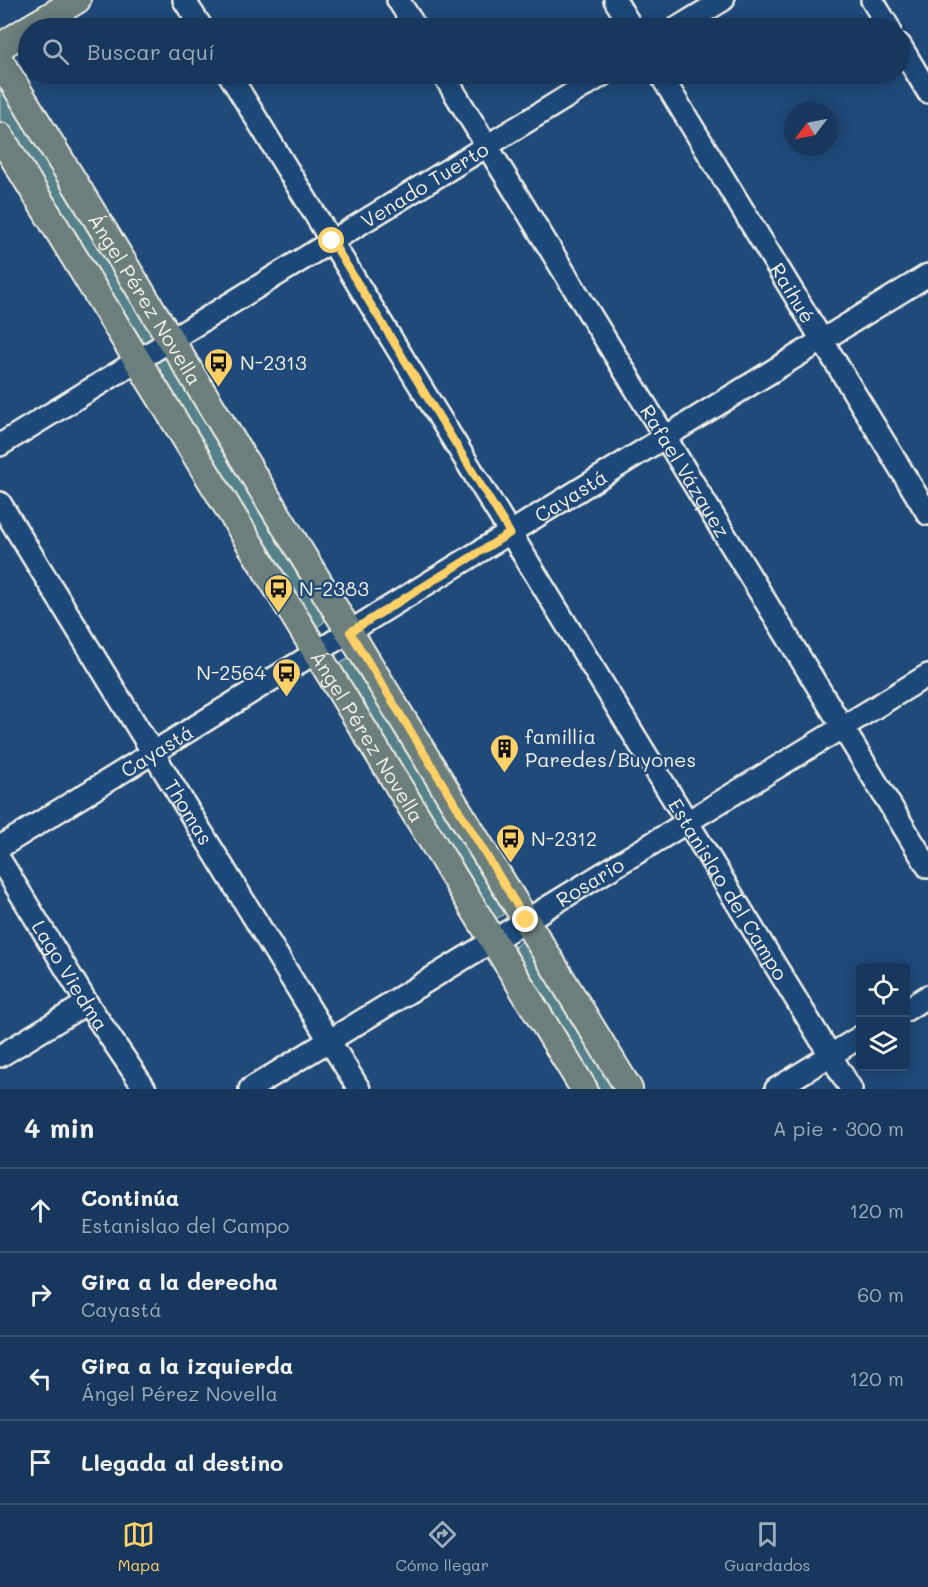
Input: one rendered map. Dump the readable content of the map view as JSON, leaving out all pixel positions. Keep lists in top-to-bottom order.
{
  "streets": {
    "main road": ["Ángel Pérez Novella"],
    "street": [
      "Venado Tuerto",
      "Raihué",
      "Rafael Vázquez",
      "Cayastá",
      "Thomas",
      "Rosario",
      "Estanislao del Campo",
      "Lago Viedma"
    ]
  },
  "crossings": [
    ["Venado Tuerto", "Ángel Pérez Novella"],
    ["Venado Tuerto", "Rafael Vázquez"],
    ["Venado Tuerto", "Estanislao del Campo"],
    ["Raihué", "Cayastá"],
    ["Ángel Pérez Novella", "Cayastá"],
    ["Ángel Pérez Novella", "Rosario"],
    ["Rafael Vázquez", "Cayastá"],
    ["Rafael Vázquez", "Rosario"],
    ["Cayastá", "Thomas"],
    ["Cayastá", "Estanislao del Campo"],
    ["Thomas", "Rosario"],
    ["Rosario", "Estanislao del Campo"]
  ],
  "places": {
    "bus stop": [
      "N-2313",
      "N-2383",
      "N-2564",
      "N-2312"
    ],
    "building": ["famillia Paredes/Buyones"]
  },
  "north": "bottom left",
  "page": {
    "search": "Buscar aquí",
    "heading": ["4 min", "A pie · 300 m"],
    "list": [
      ["Continúa", "Estanislao del Campo", "120 m"],
      ["Gira a la derecha", "Cayastá", "60 m"],
      ["Gira a la izquierda", "Ángel Pérez Novella", "120 m"],
      "Llegada al destino"
    ],
    "nav": ["Mapa", "Cómo llegar", "Guardados"]
  }
}
